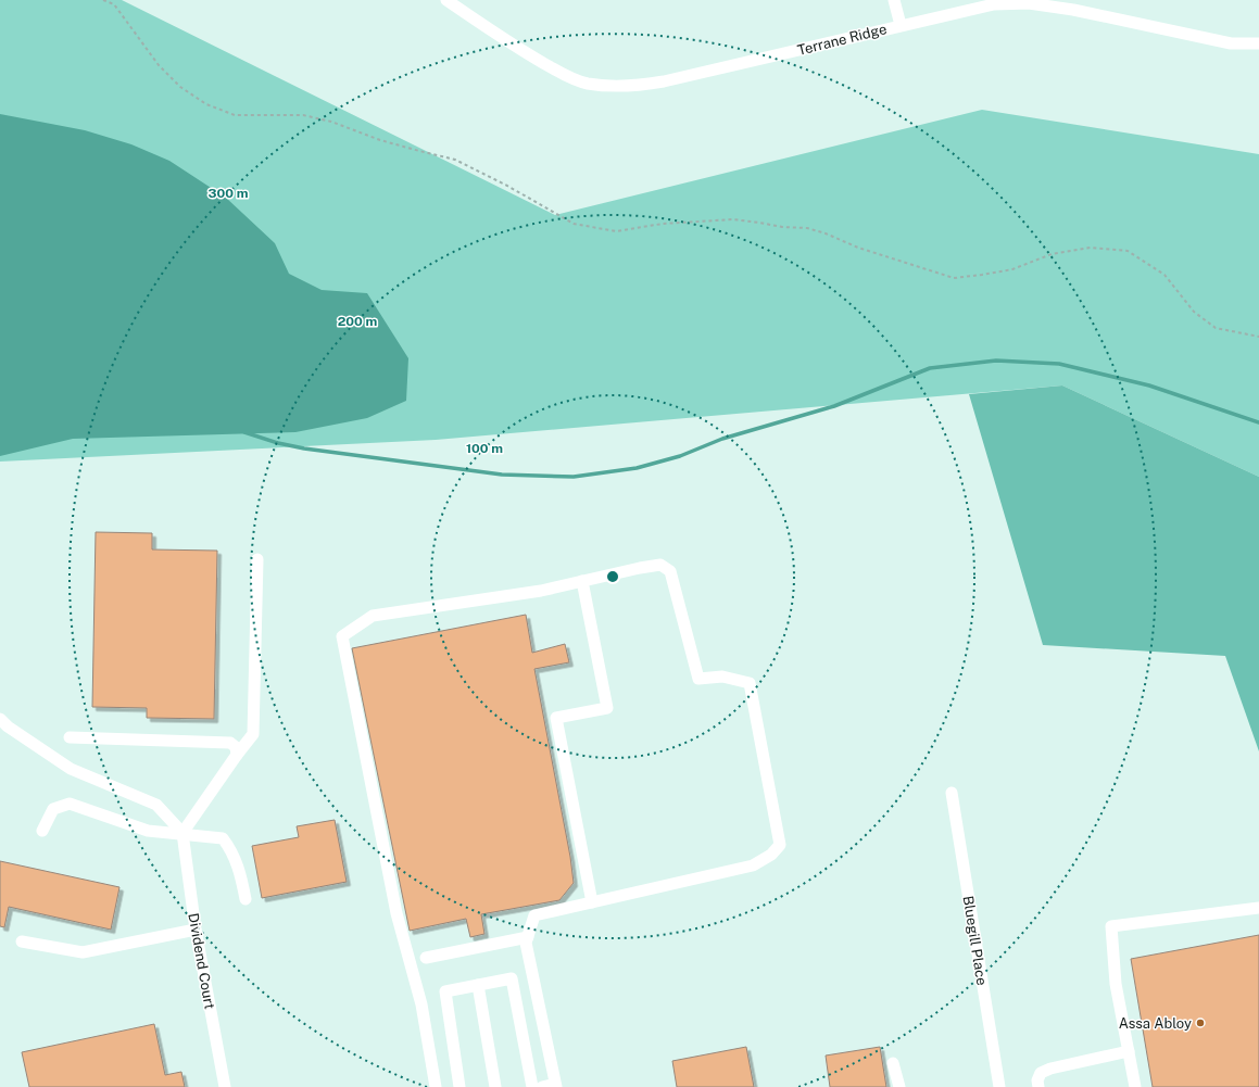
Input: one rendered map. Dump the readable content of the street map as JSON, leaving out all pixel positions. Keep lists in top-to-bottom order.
{
  "streets": {
    "street": ["Terrane Ridge", "Bluegill Place", "Dividend Court"]
  },
  "places": ["Assa Abloy"],
  "rings": ["300 m", "200 m", "100 m"]
}
